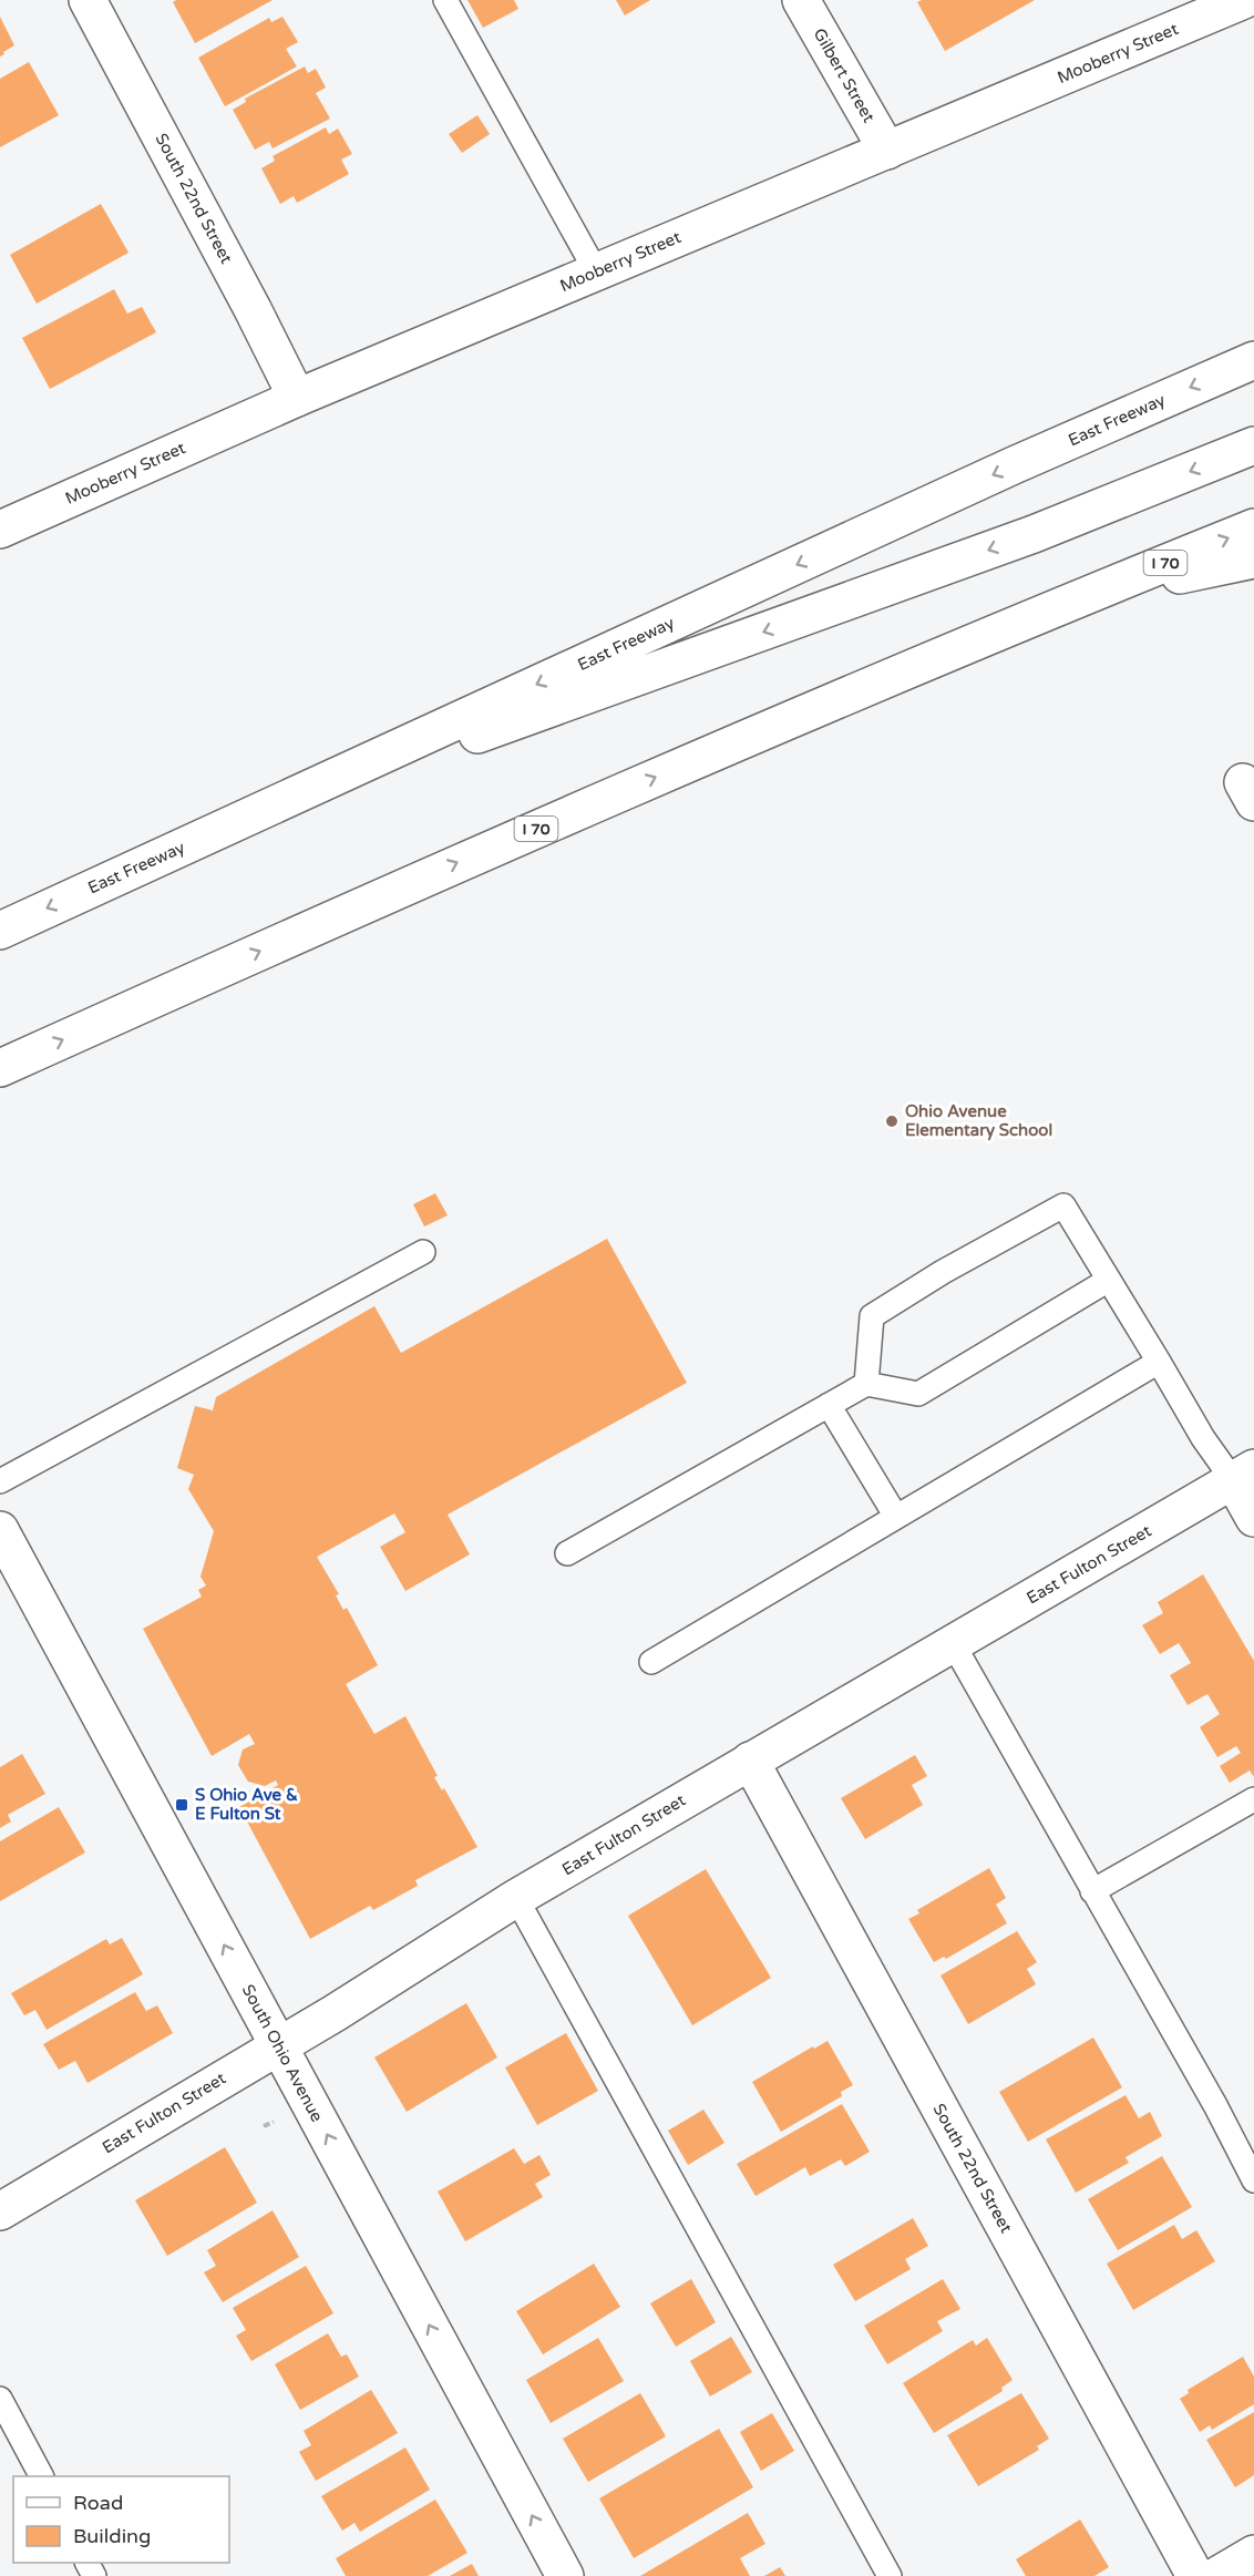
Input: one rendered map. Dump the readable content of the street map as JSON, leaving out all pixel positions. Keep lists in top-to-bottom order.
{
  "streets": {
    "main road": [
      "Mooberry Street",
      "Gilbert Street",
      "South 22nd Street",
      "East Freeway",
      "I 70",
      "East Fulton Street",
      "South Ohio Avenue"
    ]
  },
  "crossings": [
    ["Mooberry Street", "Gilbert Street"],
    ["Mooberry Street", "South 22nd Street"],
    ["South 22nd Street", "East Fulton Street"],
    ["East Fulton Street", "South Ohio Avenue"]
  ],
  "one_way": ["South Ohio Avenue"],
  "places": {
    "other": ["Ohio Avenue Elementary School"],
    "transit": ["S Ohio Ave & E Fulton St"]
  },
  "legend": ["Road", "Building"]
}
